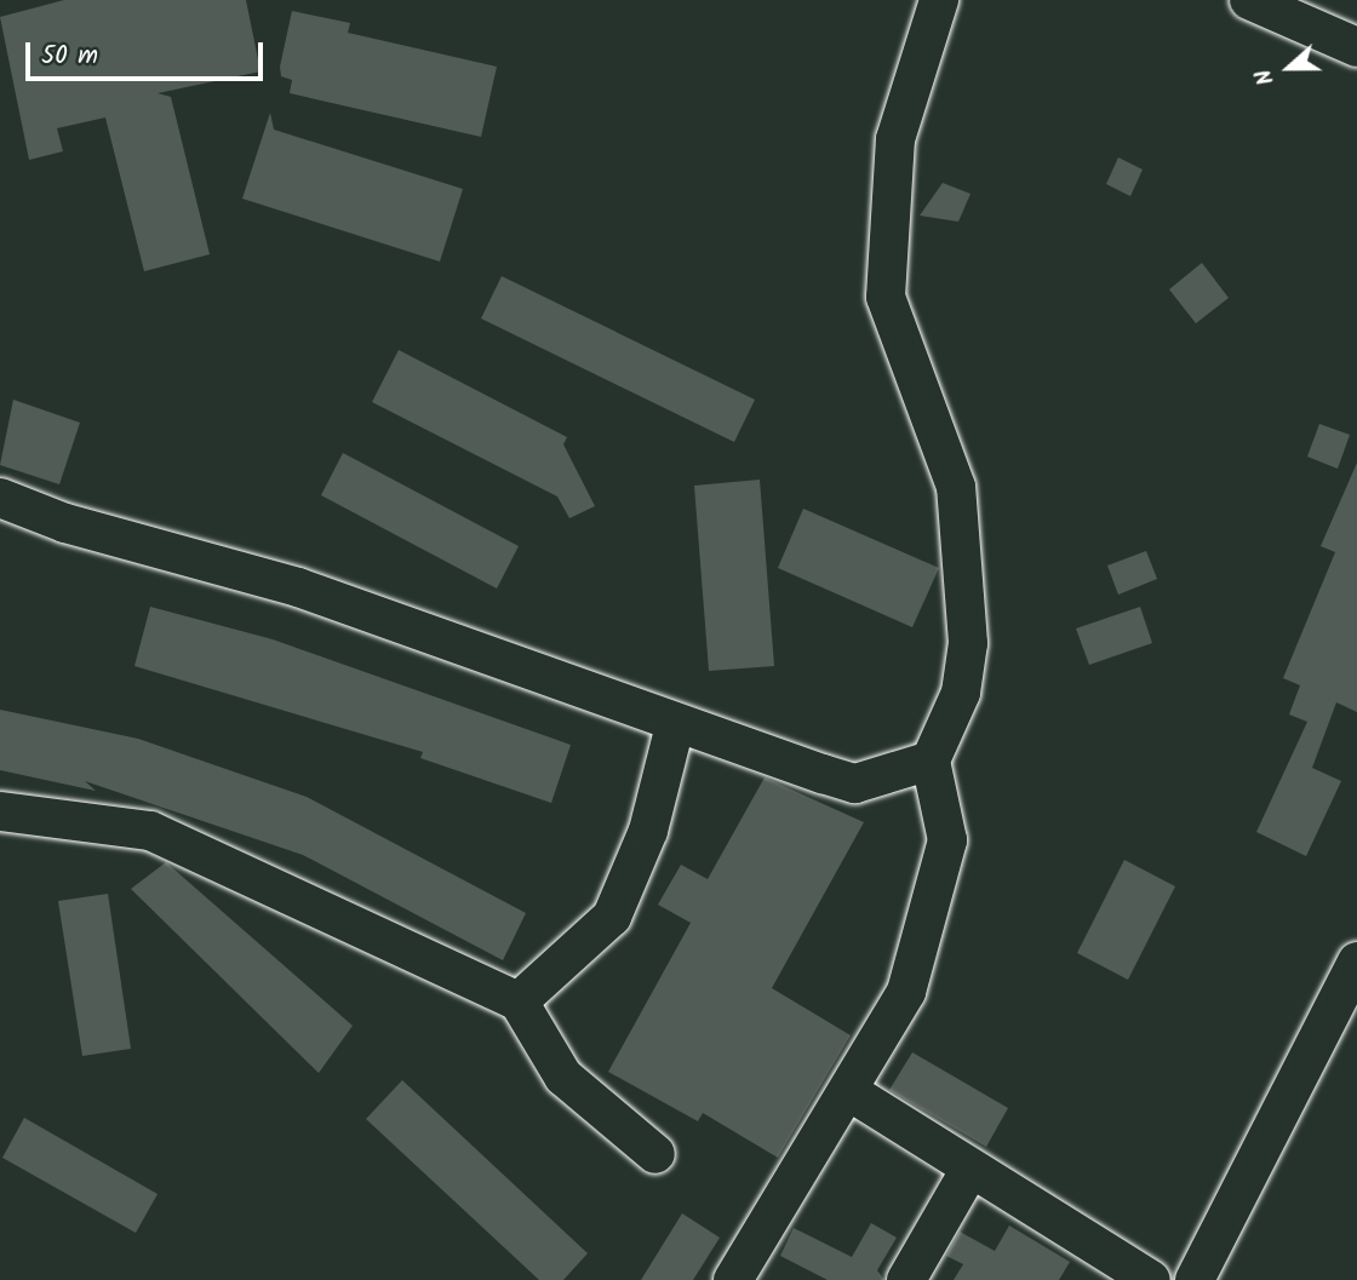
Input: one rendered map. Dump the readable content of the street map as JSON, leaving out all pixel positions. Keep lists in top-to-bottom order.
{
  "scale_bar": "50 m",
  "north": "left"
}
